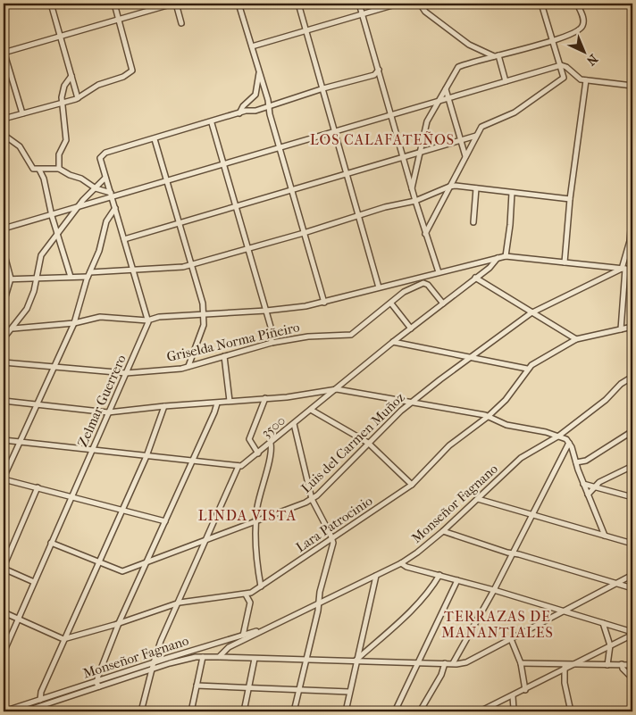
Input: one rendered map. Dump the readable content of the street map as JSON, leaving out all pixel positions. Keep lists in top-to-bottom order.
{
  "streets": {
    "street": [
      "Griselda Norma Piñeiro",
      "Zelmar Guerrero",
      "3500",
      "Luis del Carmen Muñoz",
      "Monseñor Fagnano",
      "Lara Patrocinio"
    ]
  },
  "crossings": [
    ["Griselda Norma Piñeiro", "Zelmar Guerrero"],
    ["Zelmar Guerrero", "Luis del Carmen Muñoz"]
  ],
  "districts": ["LOS CALAFATEÑOS", "LINDA VISTA", "TERRAZAS DE MANANTIALES"],
  "north": "bottom right"
}
